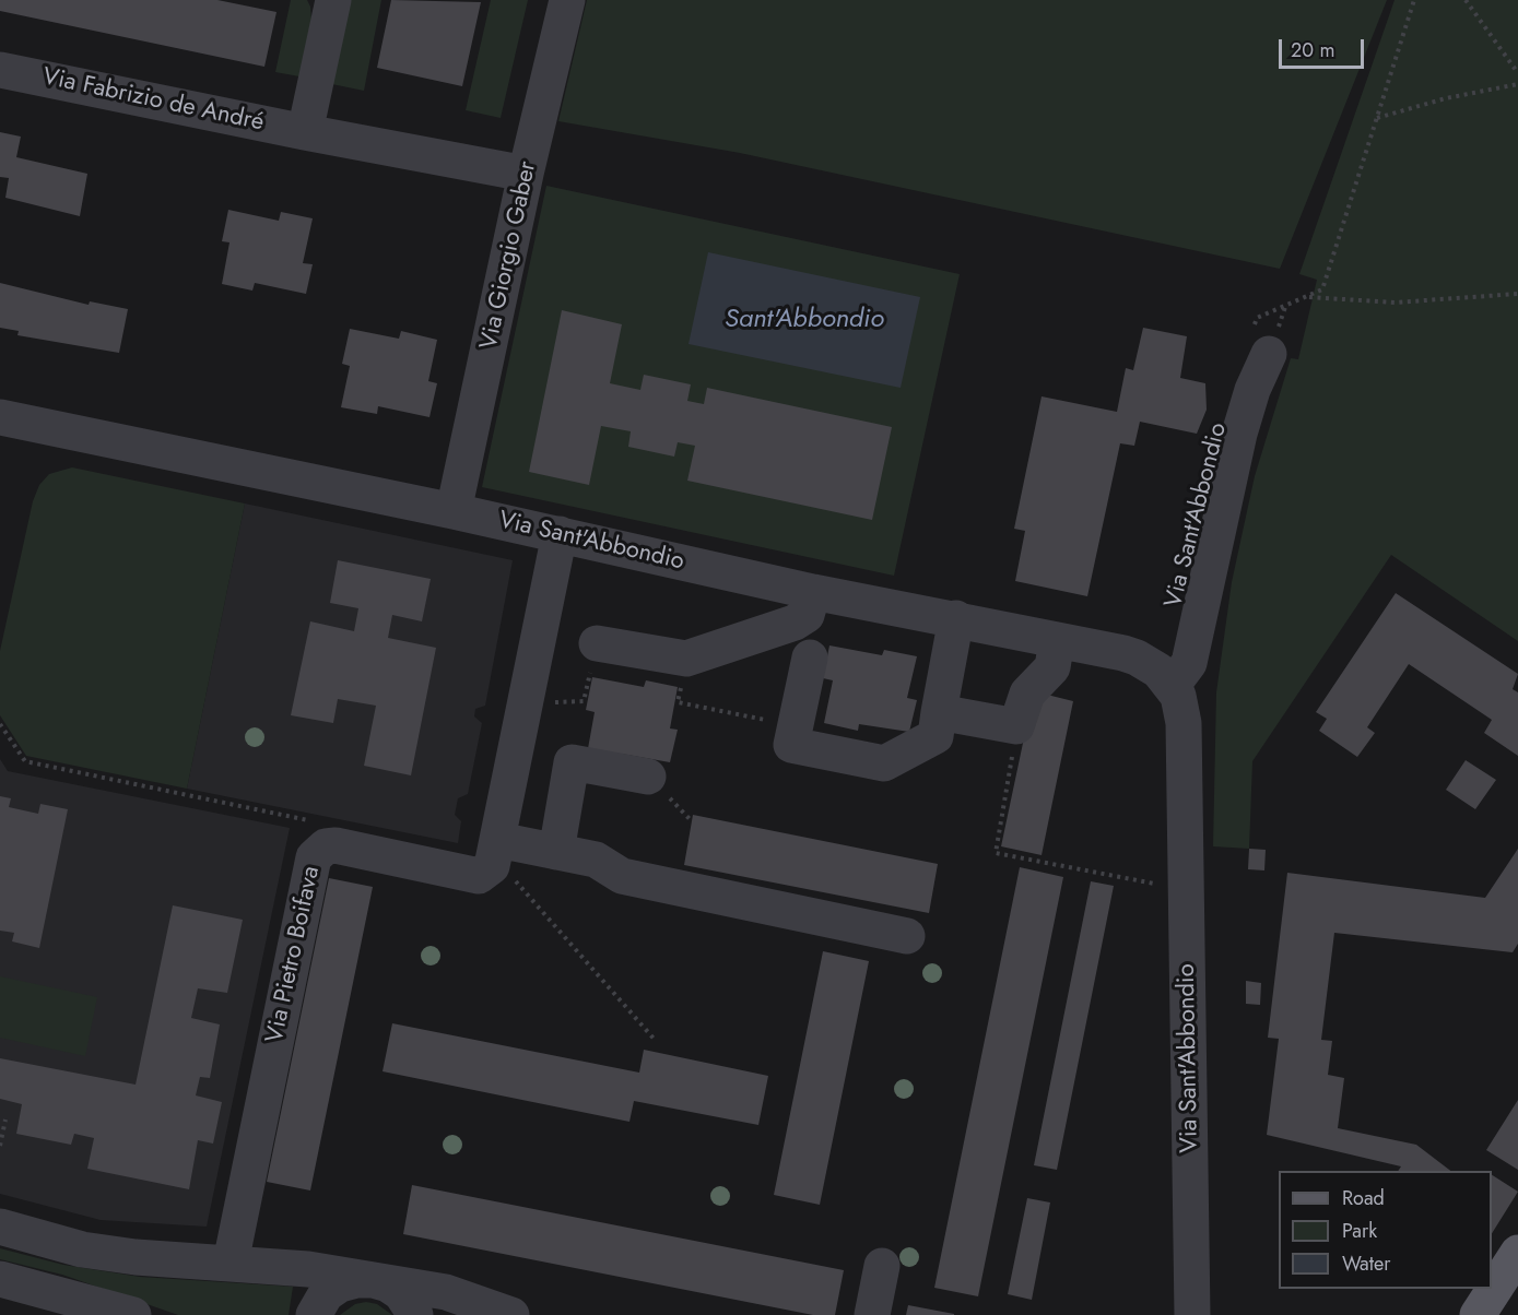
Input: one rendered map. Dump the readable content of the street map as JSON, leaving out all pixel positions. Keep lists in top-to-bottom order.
{
  "streets": {
    "street": [
      "Via Fabrizio de André",
      "Via Giorgio Gaber",
      "Via Sant'Abbondio",
      "Via Pietro Boifava"
    ]
  },
  "crossings": [
    ["Via Fabrizio de André", "Via Giorgio Gaber"],
    ["Via Giorgio Gaber", "Via Sant'Abbondio"]
  ],
  "water": ["Sant'Abbondio"],
  "legend": ["Road", "Park", "Water"],
  "scale_bar": "20 m"
}
